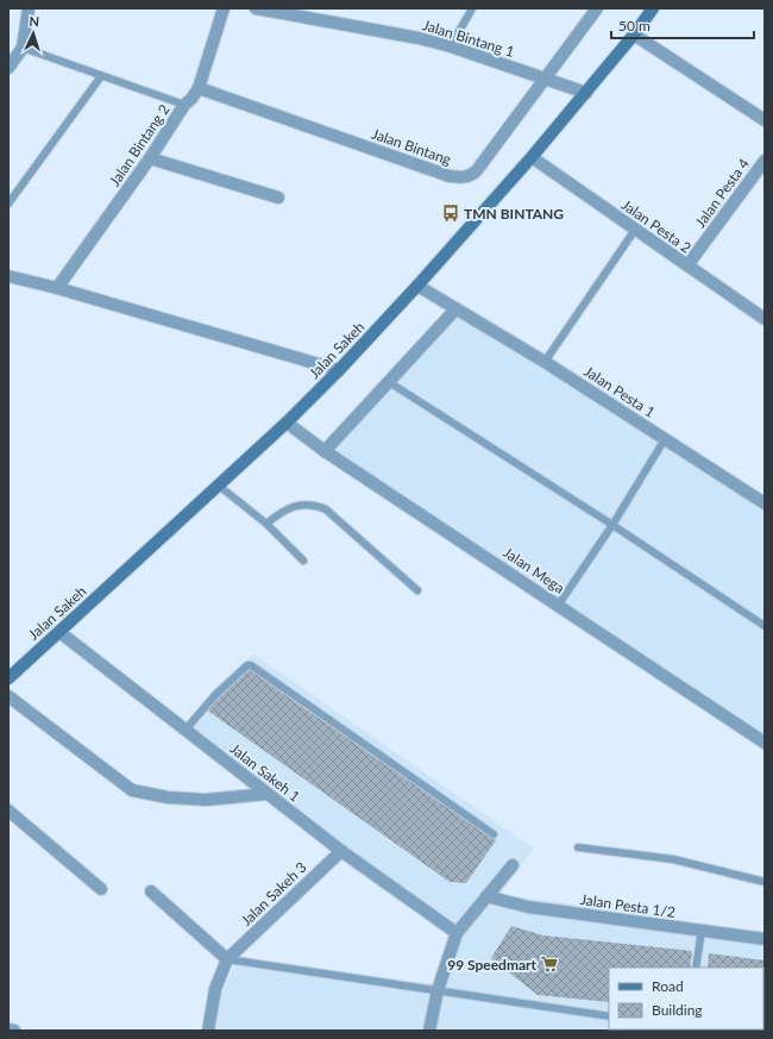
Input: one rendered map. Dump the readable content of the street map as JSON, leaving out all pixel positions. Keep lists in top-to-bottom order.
{
  "streets": {
    "street": [
      "Jalan Bintang 1",
      "Jalan Bintang 2",
      "Jalan Bintang",
      "Jalan Pesta 4",
      "Jalan Pesta 2",
      "Jalan Sakeh",
      "Jalan Pesta 1",
      "Jalan Mega",
      "Jalan Sakeh 1",
      "Jalan Sakeh 3",
      "Jalan Pesta 1/2"
    ]
  },
  "crossings": [
    ["Jalan Bintang 1", "Jalan Bintang"],
    ["Jalan Bintang 1", "Jalan Sakeh"],
    ["Jalan Bintang 2", "Jalan Bintang"],
    ["Jalan Pesta 4", "Jalan Pesta 2"],
    ["Jalan Pesta 2", "Jalan Sakeh"],
    ["Jalan Sakeh", "Jalan Pesta 1"],
    ["Jalan Sakeh", "Jalan Mega"],
    ["Jalan Sakeh", "Jalan Sakeh 1"],
    ["Jalan Sakeh 1", "Jalan Sakeh 3"]
  ],
  "places": {
    "bus stop": ["TMN BINTANG"],
    "supermarket": ["99 Speedmart"]
  },
  "legend": ["Road", "Building"],
  "scale_bar": "50 m",
  "north": "top"
}
